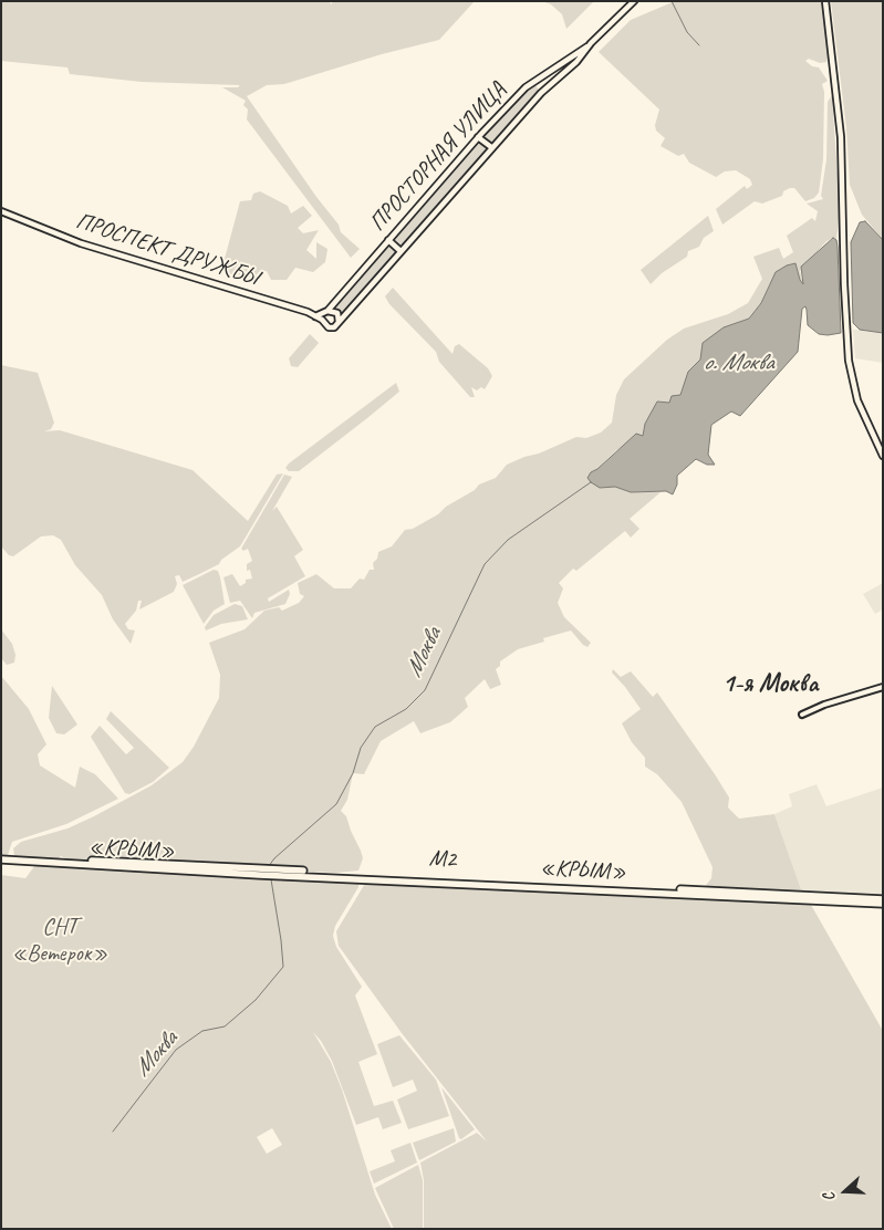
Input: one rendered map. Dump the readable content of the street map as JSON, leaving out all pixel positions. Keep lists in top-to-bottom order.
{
  "streets": {
    "highway": ["«КРЫМ»", "М2"],
    "main road": ["ПРОСТОРНАЯ УЛИЦА", "ПРОСПЕКТ ДРУЖБЫ"]
  },
  "crossings": [
    ["ПРОСТОРНАЯ УЛИЦА", "ПРОСПЕКТ ДРУЖБЫ"],
    ["«КРЫМ»", "М2"]
  ],
  "districts": ["1-я Моква"],
  "water": ["о. Моква", "Моква"],
  "parks": ["СНТ «Ветерок»"],
  "north": "left"
}
